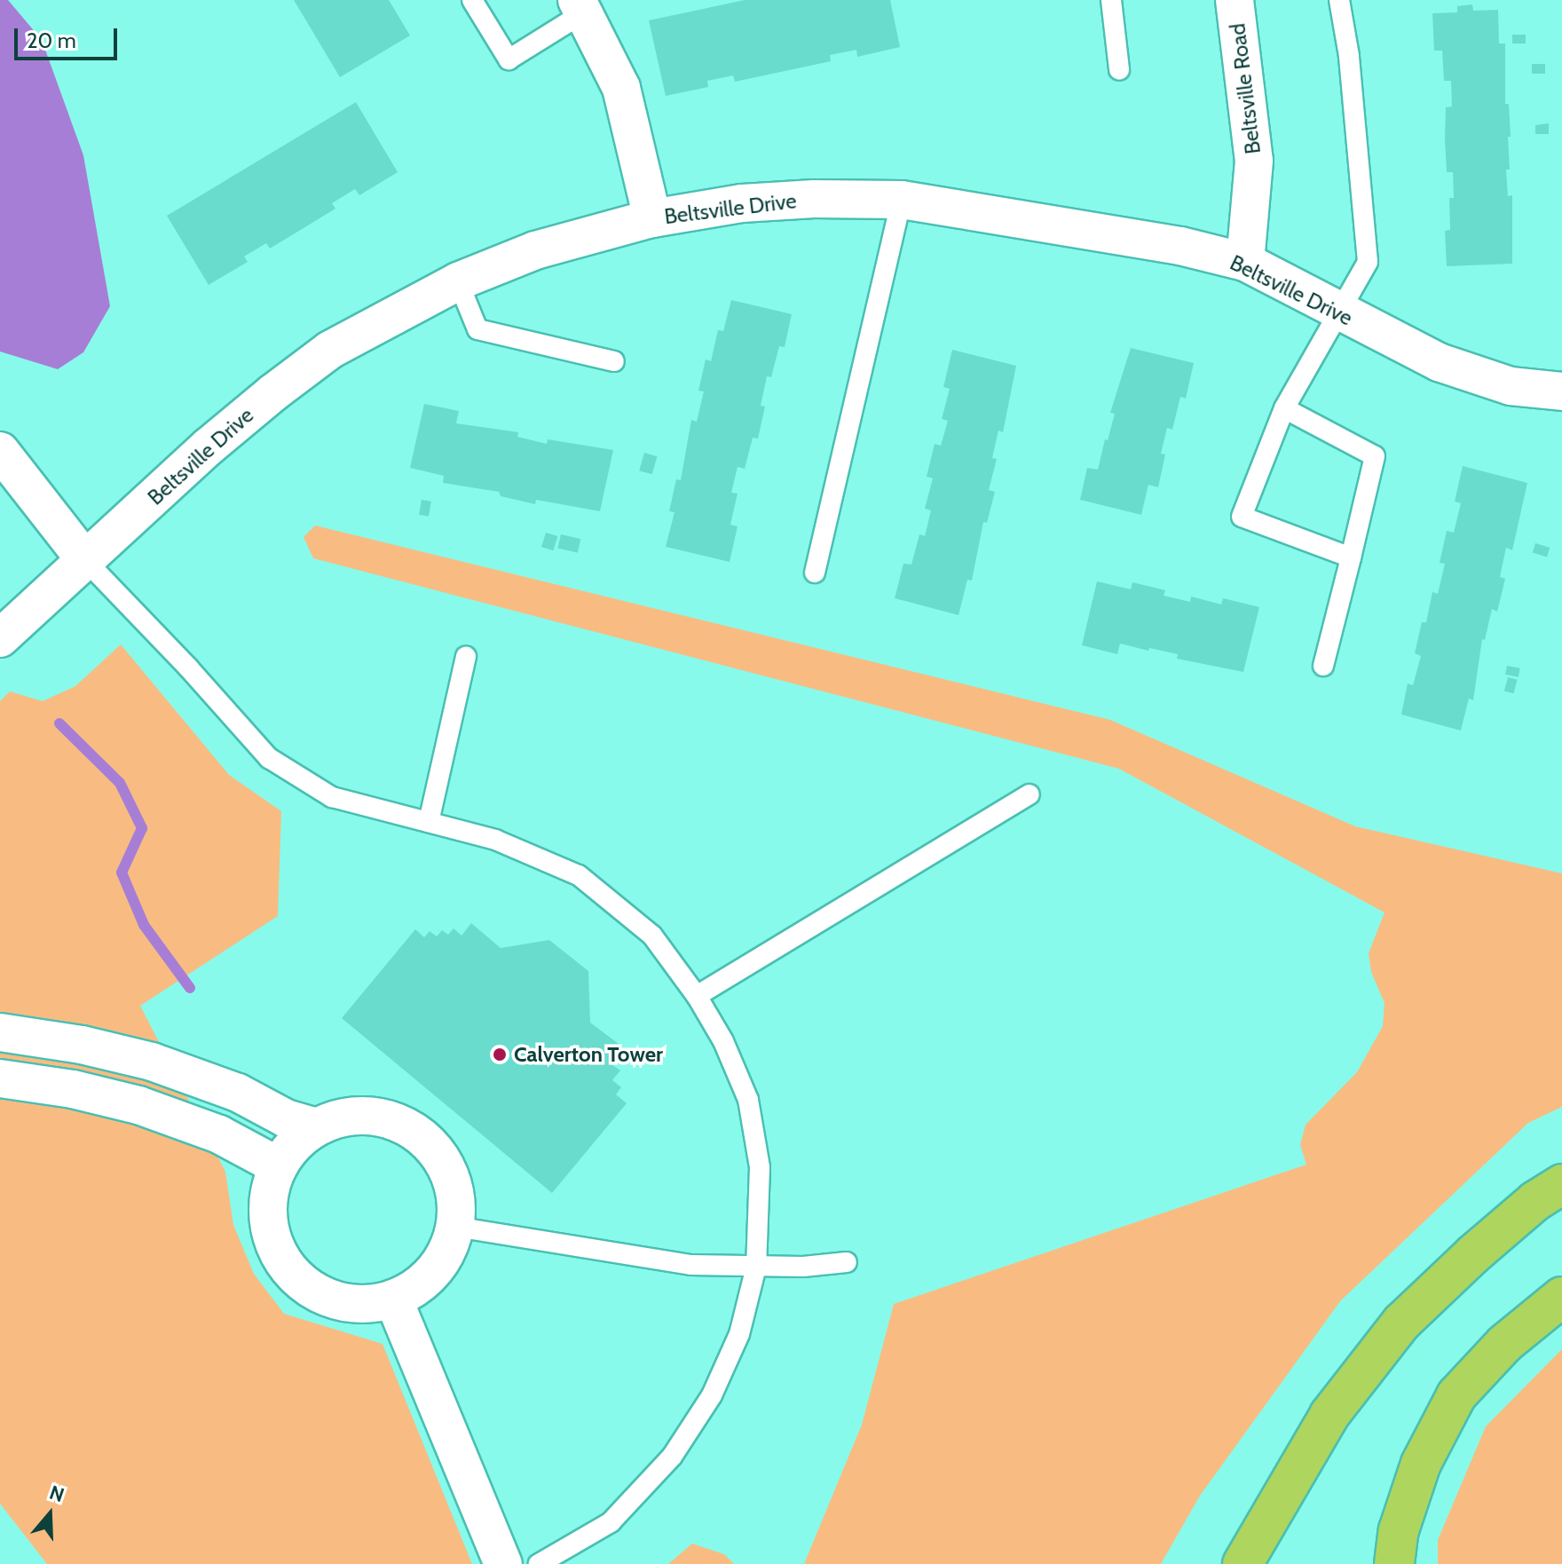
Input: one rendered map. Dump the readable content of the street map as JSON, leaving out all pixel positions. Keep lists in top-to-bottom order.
{
  "streets": {
    "street": ["Beltsville Road", "Beltsville Drive"]
  },
  "crossings": [
    ["Beltsville Road", "Beltsville Drive"]
  ],
  "places": ["Calverton Tower"],
  "scale_bar": "20 m",
  "north": "top"
}
